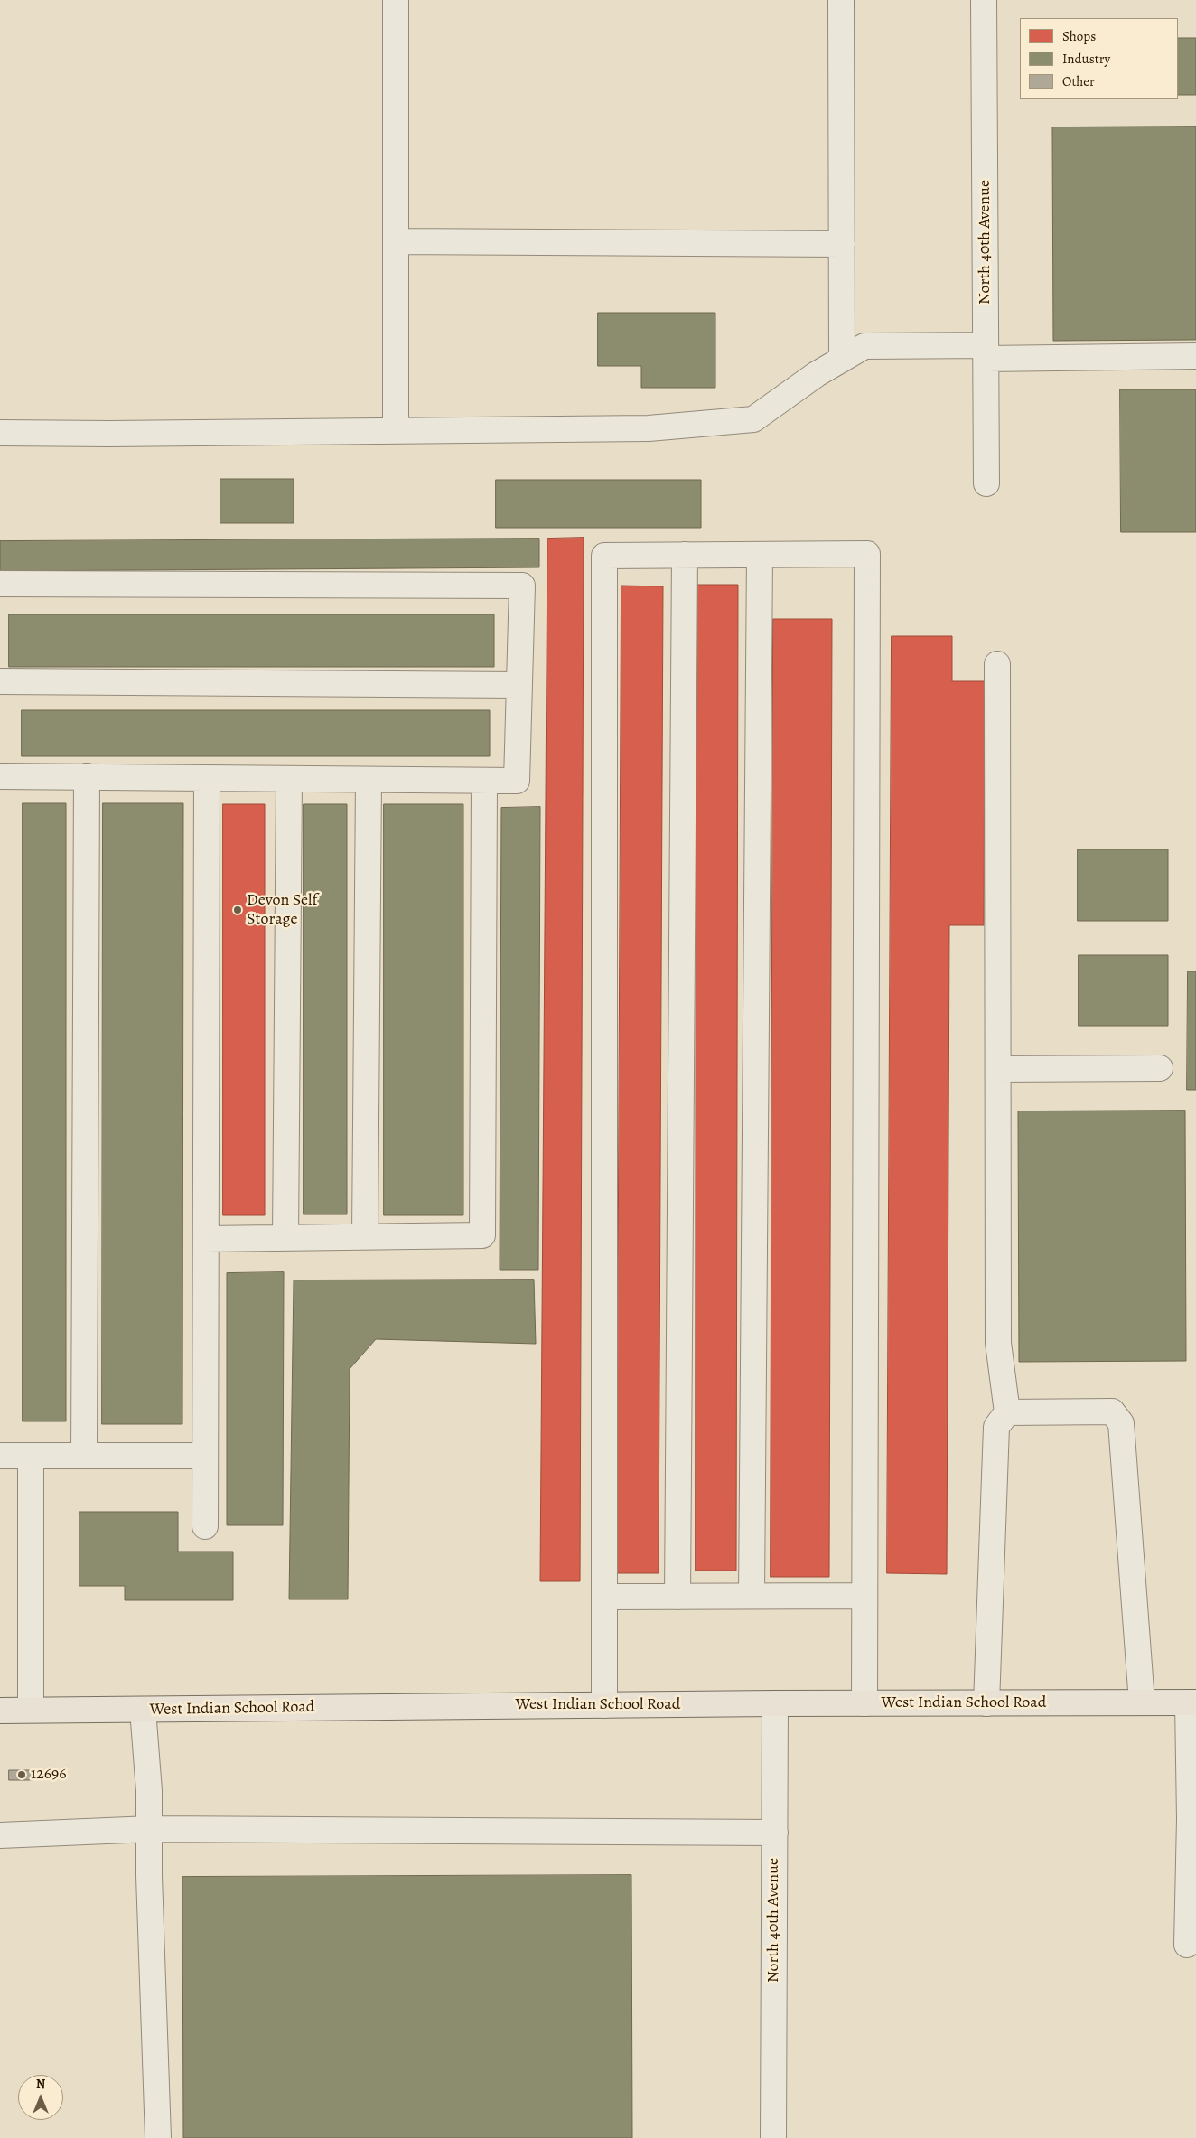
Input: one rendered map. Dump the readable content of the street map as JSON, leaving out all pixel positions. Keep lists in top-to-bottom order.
{
  "streets": {
    "main road": ["West Indian School Road"],
    "street": ["North 40th Avenue"]
  },
  "crossings": [
    ["North 40th Avenue", "West Indian School Road"]
  ],
  "places": ["Devon Self Storage", "12696"],
  "legend": ["Shops", "Industry", "Other"],
  "north": "top"
}
